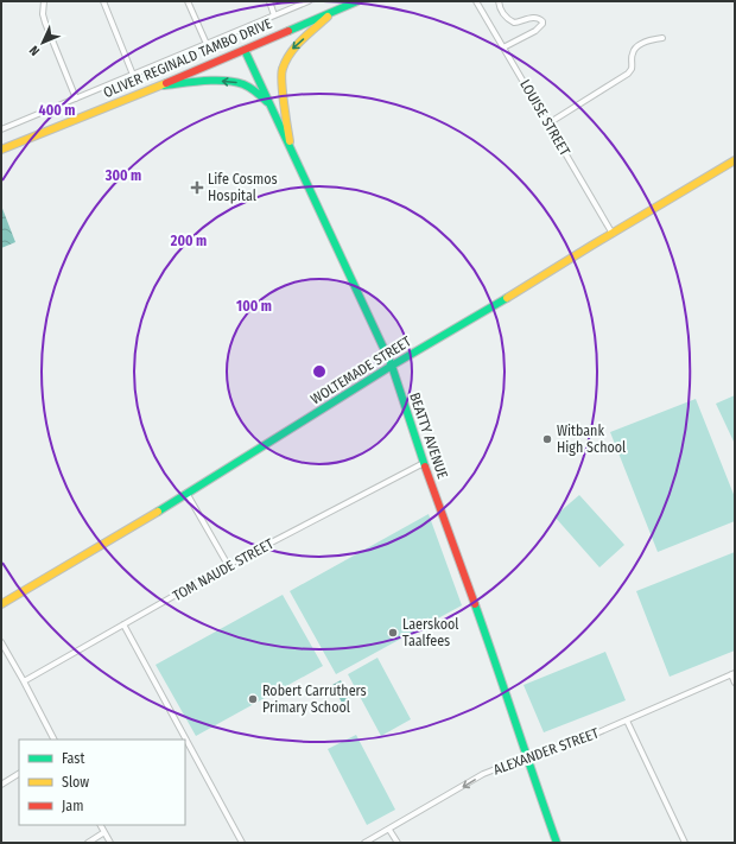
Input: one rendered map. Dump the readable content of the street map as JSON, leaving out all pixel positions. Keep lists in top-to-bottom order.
{
  "streets": {
    "street": [
      "OLIVER REGINALD TAMBO DRIVE",
      "LOUISE STREET",
      "WOLTEMADE STREET",
      "BEATTY AVENUE",
      "TOM NAUDE STREET",
      "ALEXANDER STREET"
    ]
  },
  "crossings": [
    ["OLIVER REGINALD TAMBO DRIVE", "BEATTY AVENUE"],
    ["LOUISE STREET", "WOLTEMADE STREET"],
    ["WOLTEMADE STREET", "BEATTY AVENUE"],
    ["BEATTY AVENUE", "TOM NAUDE STREET"],
    ["BEATTY AVENUE", "ALEXANDER STREET"]
  ],
  "one_way": ["ALEXANDER STREET"],
  "places": {
    "health": ["Life Cosmos Hospital"],
    "other": ["Witbank High School", "Laerskool Taalfees", "Robert Carruthers Primary School"]
  },
  "legend": ["Fast", "Slow", "Jam"],
  "north": "bottom left",
  "rings": [
    "400 m",
    "300 m",
    "200 m",
    "100 m"
  ]
}
